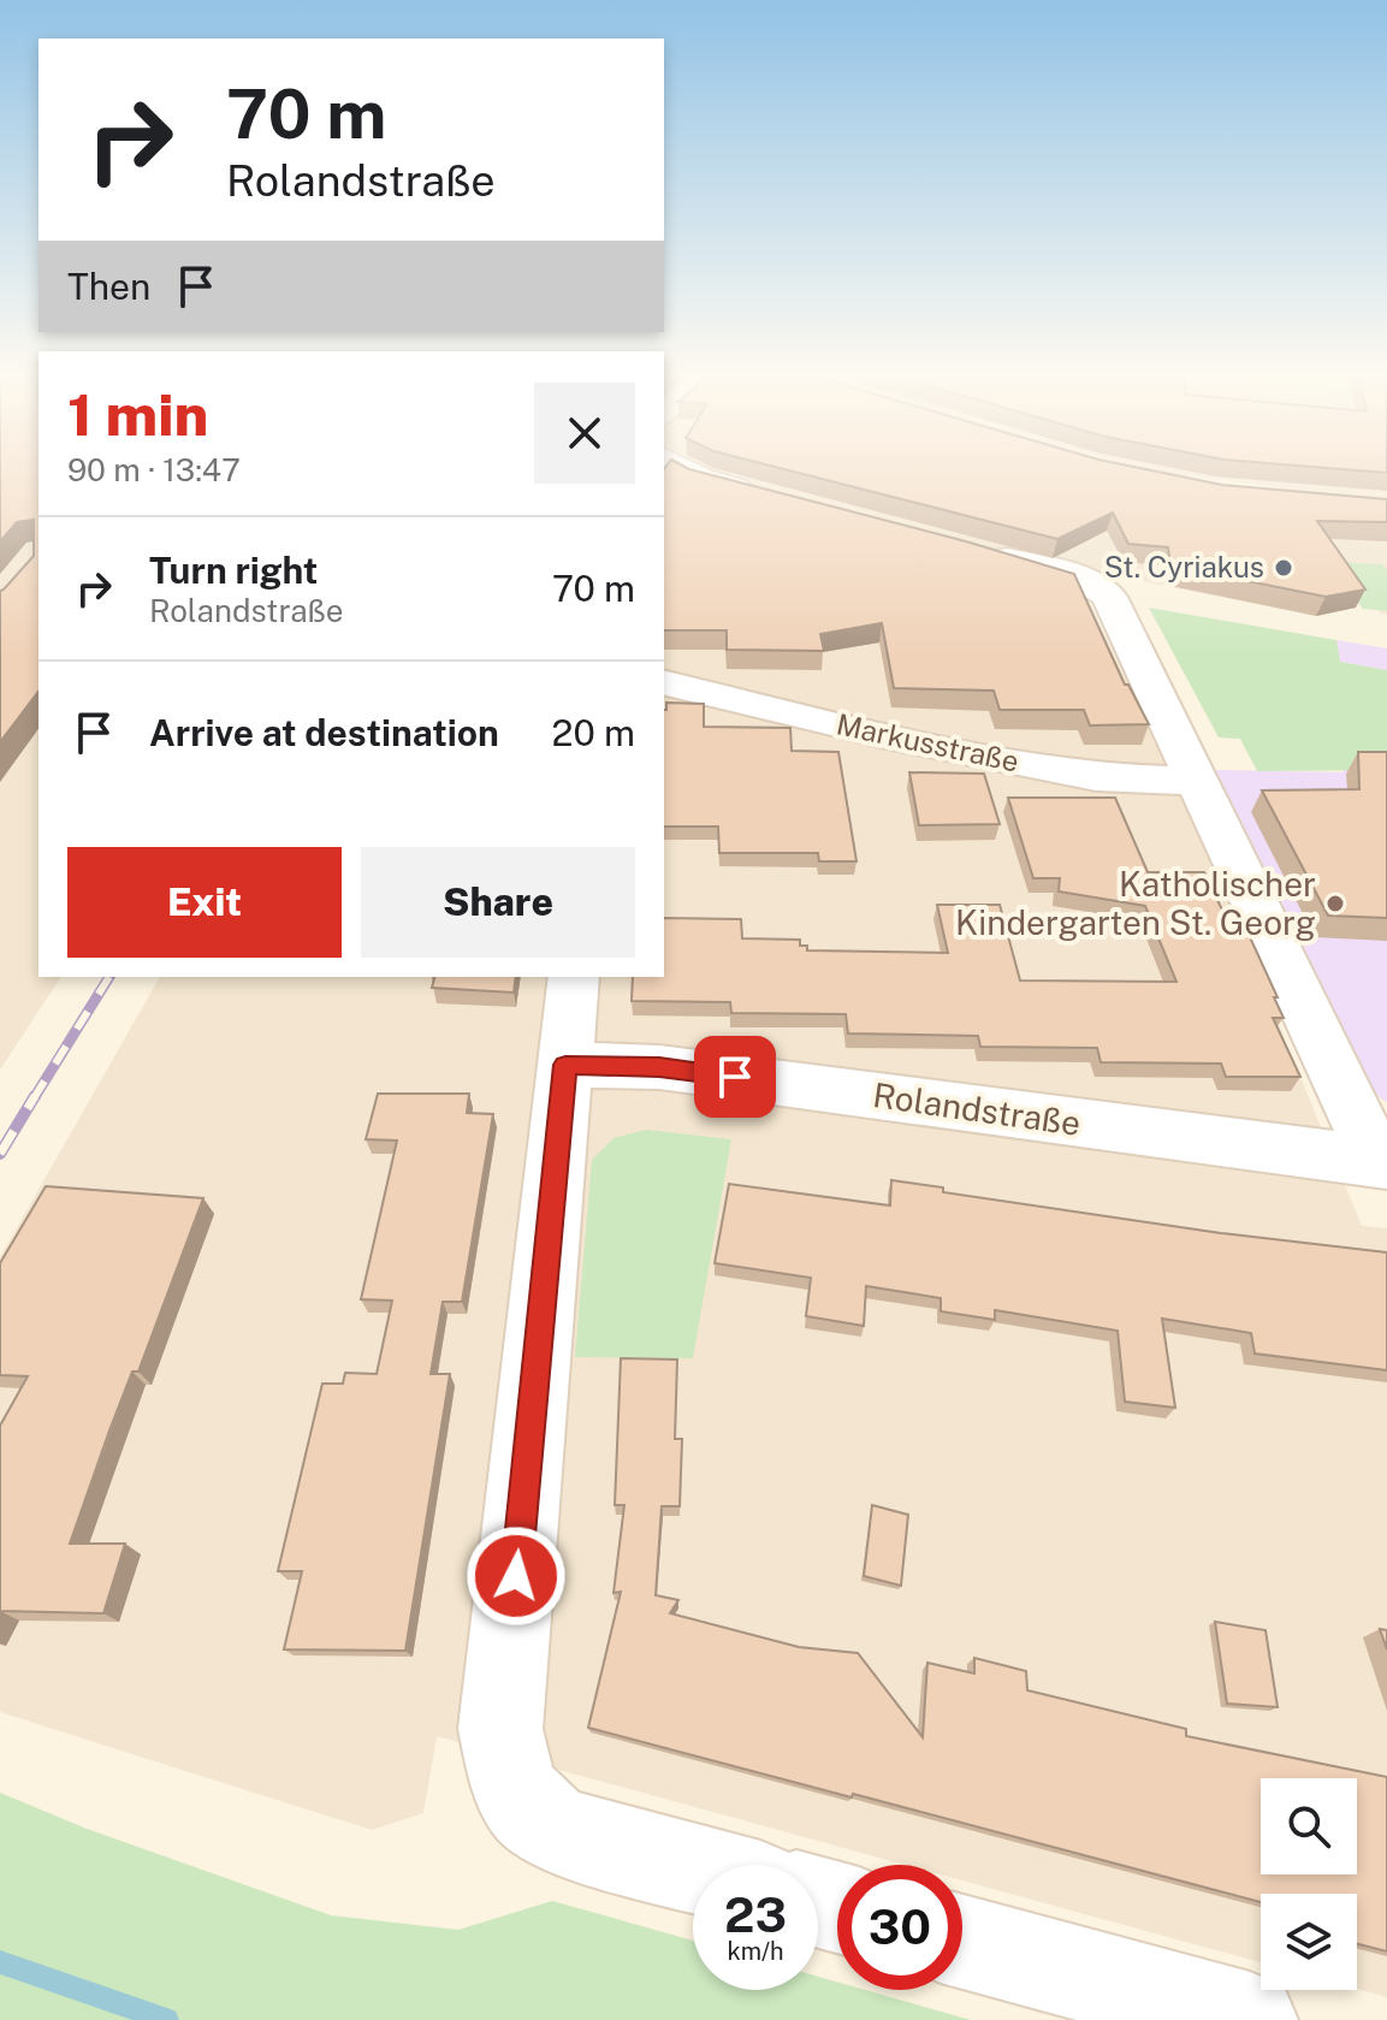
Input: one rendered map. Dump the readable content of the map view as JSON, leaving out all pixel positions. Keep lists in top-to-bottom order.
{
  "streets": {
    "street": ["Markusstraße", "Rolandstraße"]
  },
  "places": ["St. Cyriakus", "Katholischer Kindergarten St. Georg"],
  "page": {
    "turn": ["70 m", "Rolandstraße"],
    "then": "Then",
    "heading": ["1 min", "90 m · 13:47"],
    "list": [
      {
        "name": "Turn right",
        "note": "Rolandstraße",
        "value": "70 m"
      },
      {
        "name": "Arrive at destination",
        "value": "20 m"
      }
    ],
    "buttons": ["Exit", "Share"],
    "speed": "23 km/h",
    "limit": "30"
  }
}
